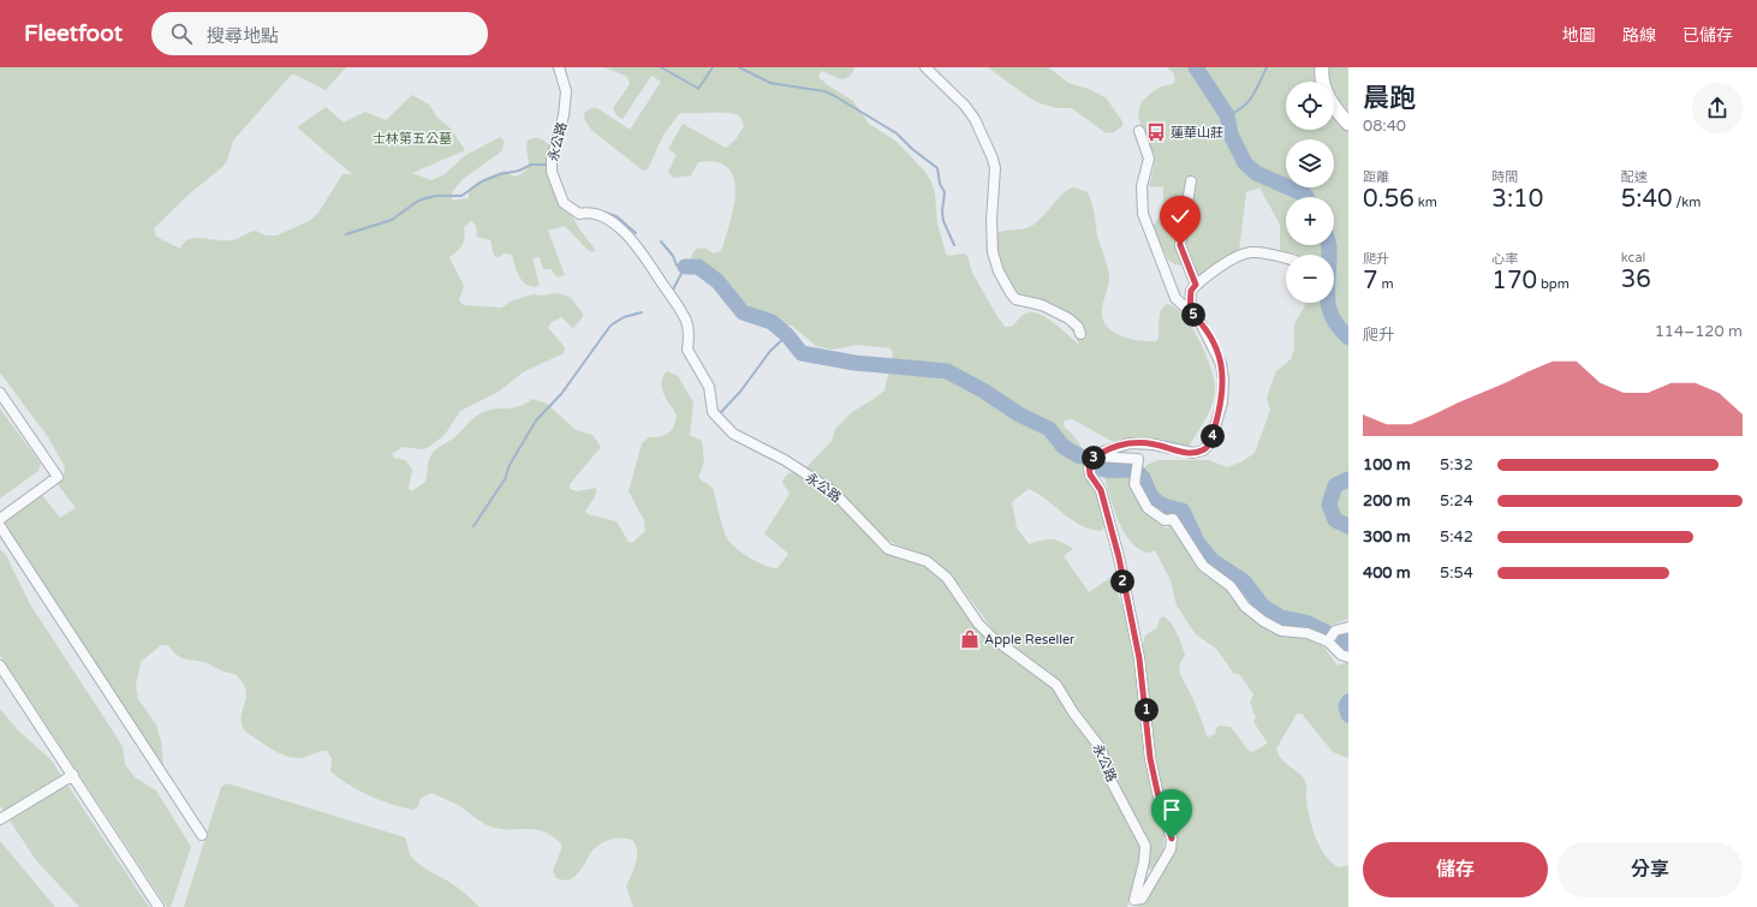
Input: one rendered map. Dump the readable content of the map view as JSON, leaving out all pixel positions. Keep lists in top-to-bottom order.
{
  "streets": {
    "street": ["永公路"]
  },
  "parks": ["士林第五公墓"],
  "places": {
    "bus stop": ["蓮華山莊"],
    "shop": ["Apple Reseller"]
  },
  "page": {
    "header": "Fleetfoot",
    "search": "搜尋地點",
    "nav": ["地圖", "路線", "已儲存"],
    "heading": ["晨跑", "08:40"],
    "map_buttons": ["+", "−"],
    "stats": [
      ["距離", "0.56 km"],
      ["時間", "3:10"],
      ["配速", "5:40 /km"],
      ["爬升", "7 m"],
      ["心率", "170 bpm"],
      ["kcal", "36"]
    ],
    "pins": [
      "5",
      "4",
      "3",
      "2",
      "1"
    ],
    "chart": ["爬升", "114–120 m"],
    "list": [
      {
        "name": "100 m",
        "note": "5:32"
      },
      {
        "name": "200 m",
        "note": "5:24"
      },
      {
        "name": "300 m",
        "note": "5:42"
      },
      {
        "name": "400 m",
        "note": "5:54"
      }
    ],
    "buttons": ["儲存", "分享"]
  }
}
